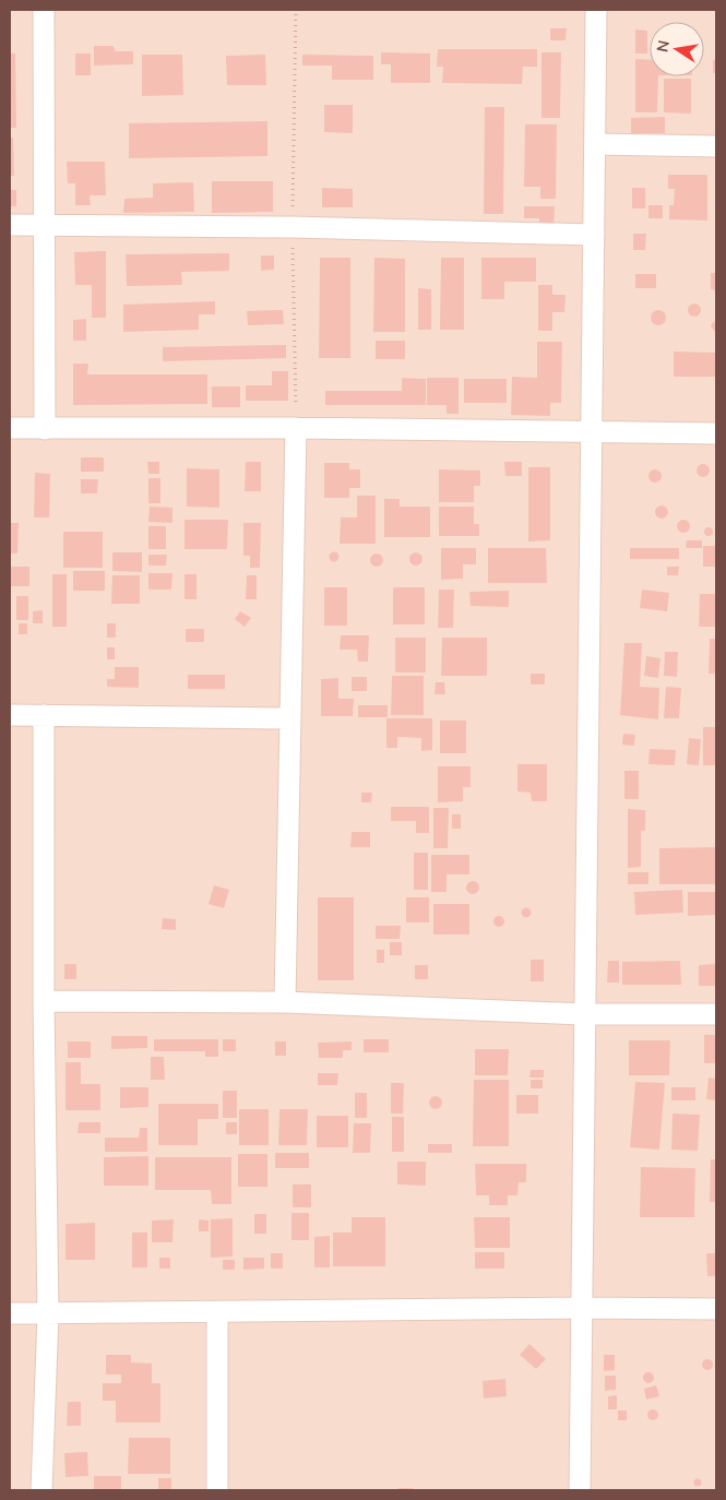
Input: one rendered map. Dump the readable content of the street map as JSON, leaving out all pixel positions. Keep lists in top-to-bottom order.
{
  "north": "left"
}
